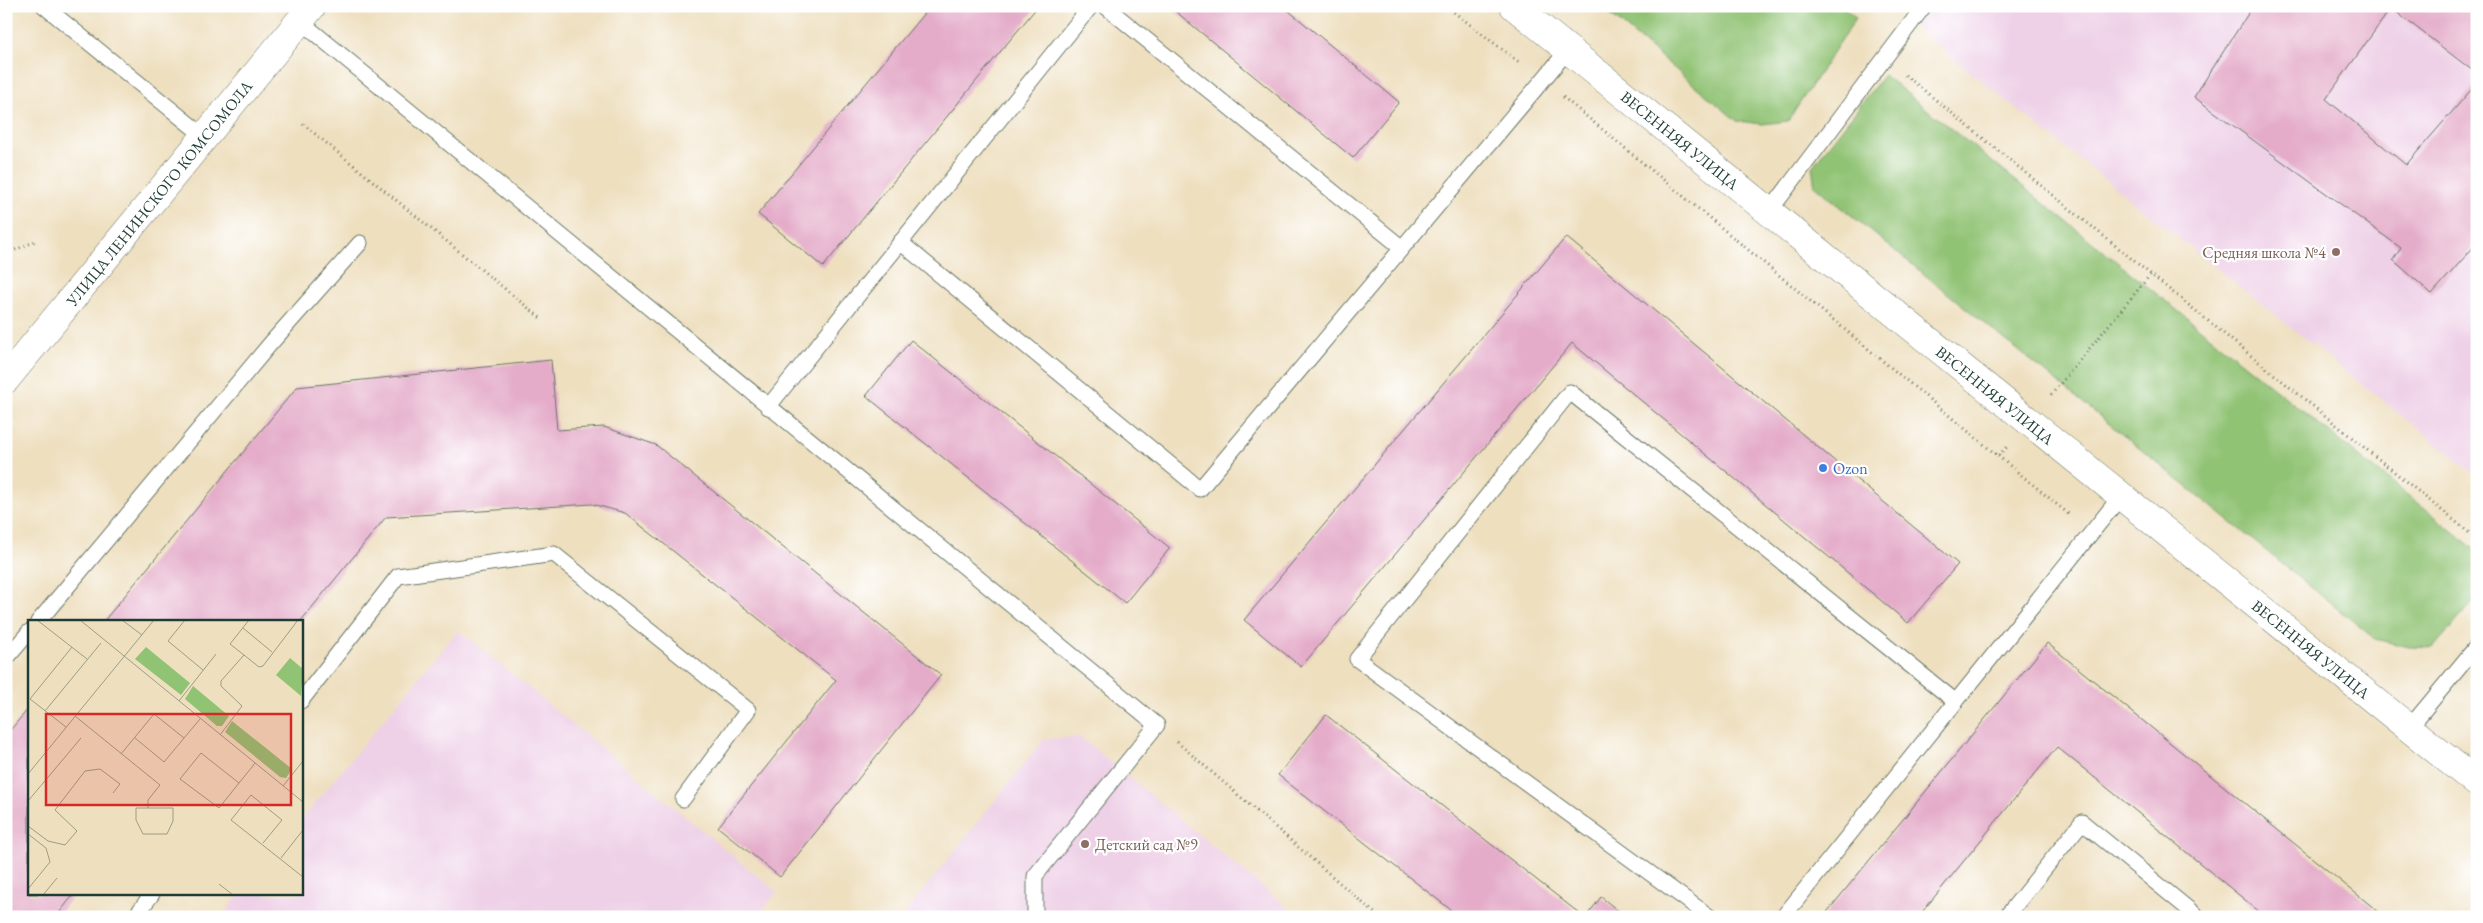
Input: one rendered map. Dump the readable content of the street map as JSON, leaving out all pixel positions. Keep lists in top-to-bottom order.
{
  "streets": {
    "street": ["ВЕСЕННЯЯ УЛИЦА", "УЛИЦА ЛЕНИНСКОГО КОМСОМОЛА"]
  },
  "places": ["Средняя школа №4", "Ozon", "Детский сад №9"]
}
